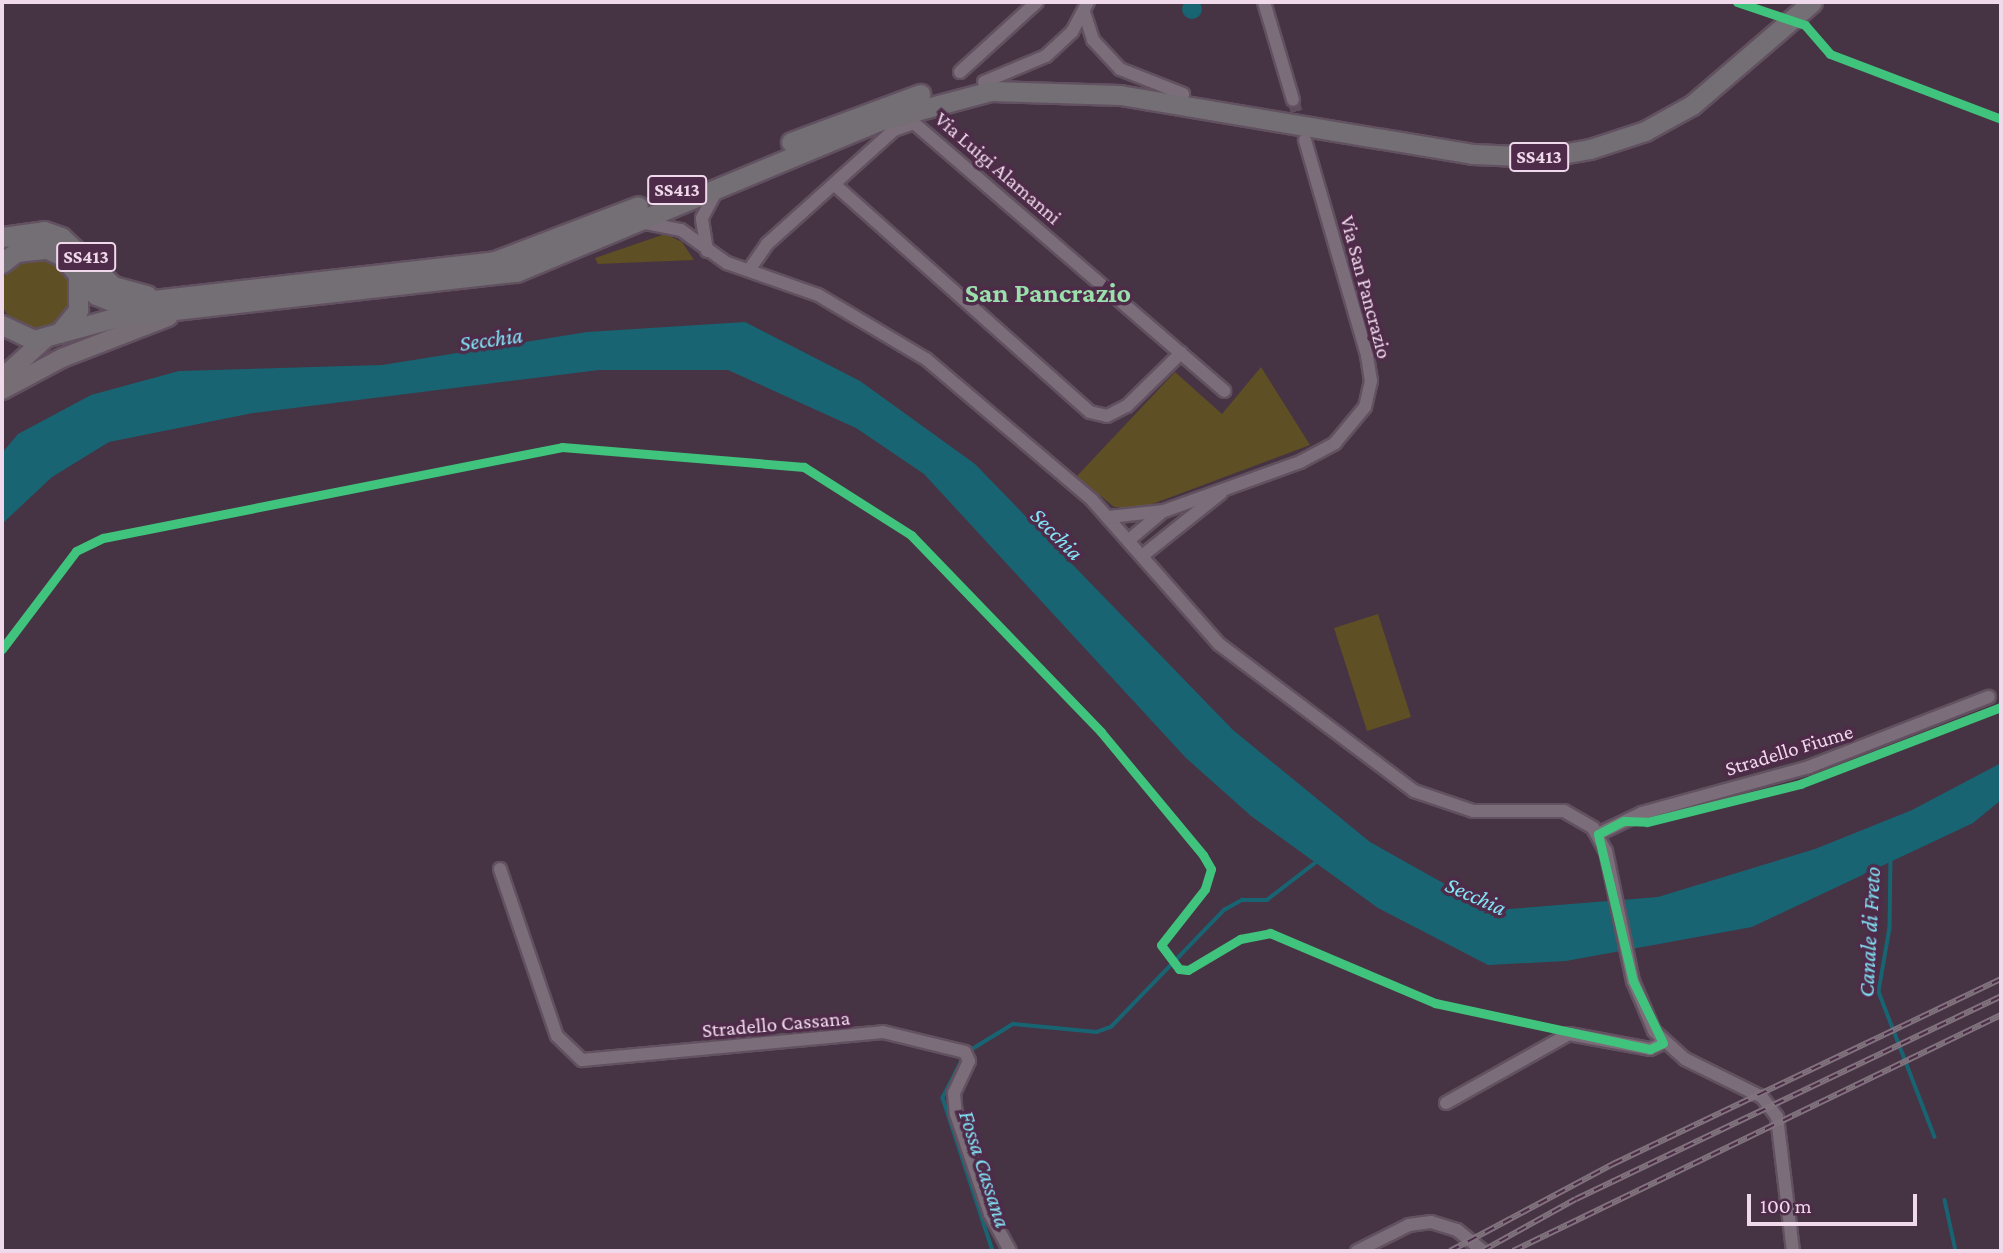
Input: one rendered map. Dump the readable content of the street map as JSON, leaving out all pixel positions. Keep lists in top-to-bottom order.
{
  "streets": {
    "main road": ["SS413"],
    "street": [
      "Via Luigi Alamanni",
      "Via San Pancrazio",
      "Stradello Fiume",
      "Stradello Cassana"
    ]
  },
  "districts": ["San Pancrazio"],
  "water": ["Secchia", "Canale di Freto", "Fossa Cassana"],
  "scale_bar": "100 m"
}
